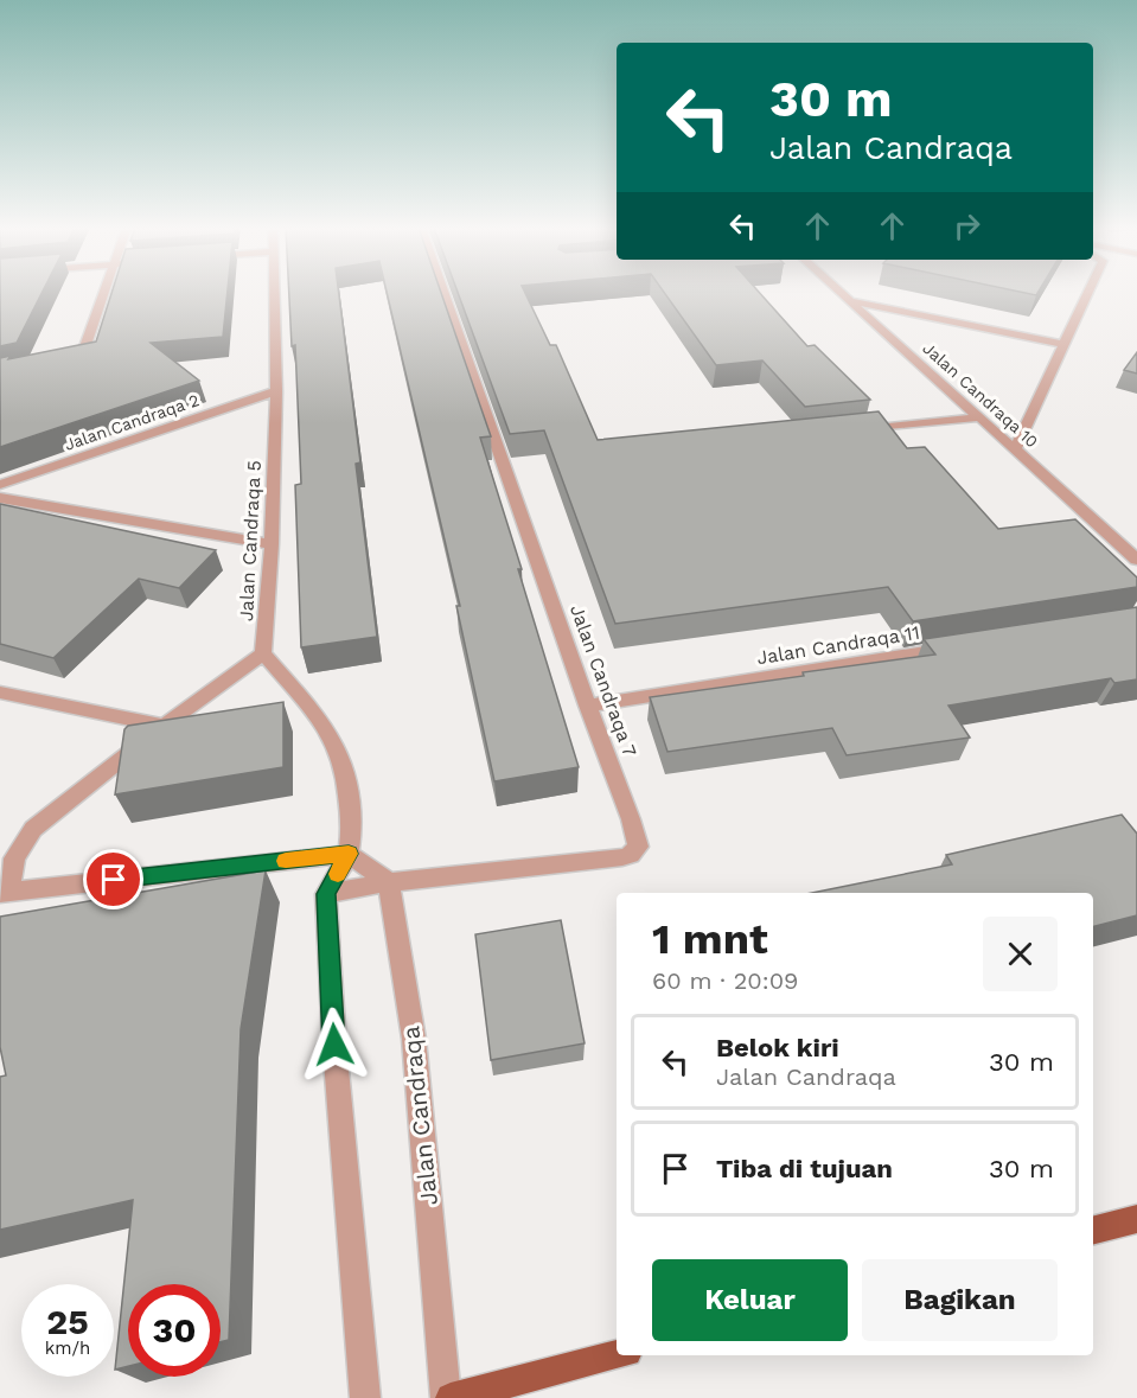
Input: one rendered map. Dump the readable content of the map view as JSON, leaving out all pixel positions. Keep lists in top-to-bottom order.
{
  "streets": {
    "street": [
      "Jalan Candraqa 10",
      "Jalan Candraqa 2",
      "Jalan Candraqa 5",
      "Jalan Candraqa 11",
      "Jalan Candraqa 7",
      "Jalan Candraqa"
    ]
  },
  "crossings": [
    ["Jalan Candraqa 2", "Jalan Candraqa 5"],
    ["Jalan Candraqa 11", "Jalan Candraqa 7"],
    ["Jalan Candraqa 7", "Jalan Candraqa"]
  ],
  "page": {
    "turn": ["30 m", "Jalan Candraqa"],
    "heading": ["1 mnt", "60 m · 20:09"],
    "list": [
      {
        "name": "Belok kiri",
        "note": "Jalan Candraqa",
        "value": "30 m"
      },
      {
        "name": "Tiba di tujuan",
        "value": "30 m"
      }
    ],
    "buttons": ["Keluar", "Bagikan"],
    "speed": "25 km/h",
    "limit": "30"
  }
}
